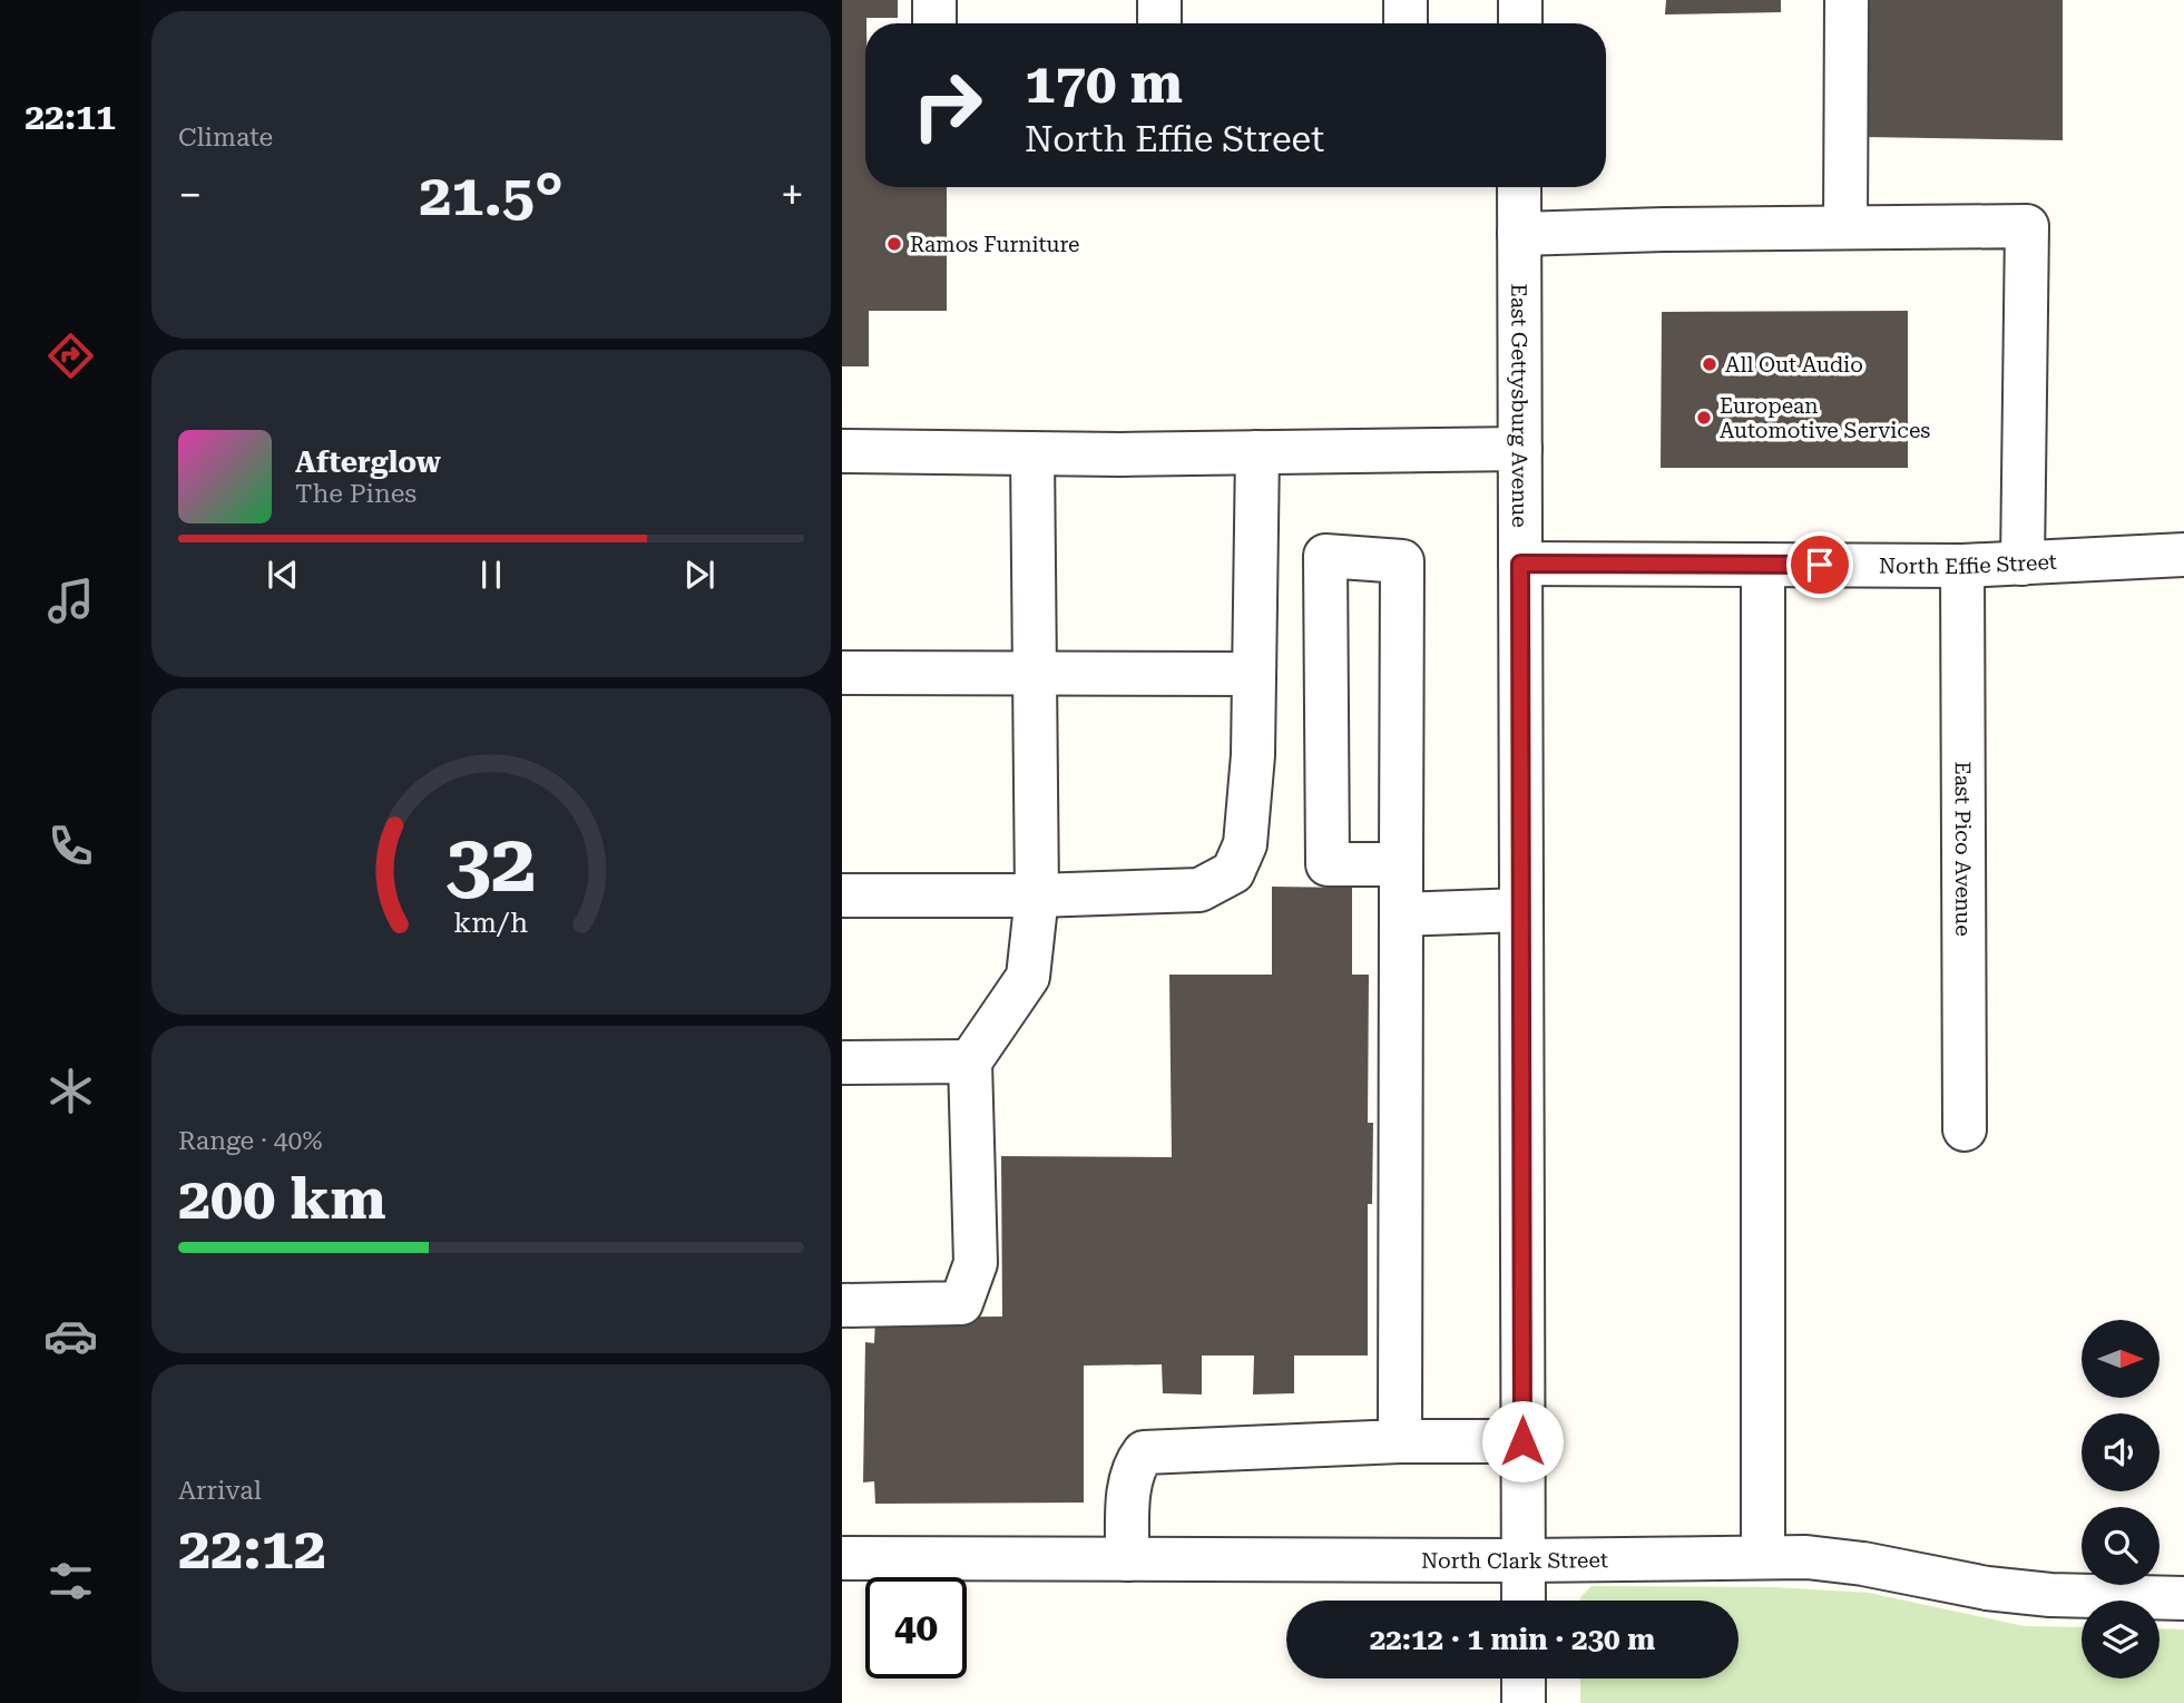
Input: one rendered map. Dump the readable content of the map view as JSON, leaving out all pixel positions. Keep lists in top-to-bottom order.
{
  "streets": {
    "street": [
      "East Gettysburg Avenue",
      "North Effie Street",
      "East Pico Avenue",
      "North Clark Street"
    ]
  },
  "crossings": [
    ["East Gettysburg Avenue", "North Effie Street"],
    ["East Gettysburg Avenue", "North Clark Street"],
    ["North Effie Street", "East Pico Avenue"]
  ],
  "places": ["Ramos Furniture", "All Out Audio", "European Automotive Services"],
  "north": "right",
  "page": {
    "tabs": "22:11",
    "tile": [
      "Climate",
      ["Range · 40%", "200 km"],
      ["Arrival", "22:12"]
    ],
    "turn": ["170 m", "North Effie Street"],
    "heat": ["−", "21.5°", "+"],
    "song": ["Afterglow", "The Pines"],
    "limit": "40",
    "trip": "22:12 · 1 min · 230 m",
    "gauge": ["32", "km/h"]
  }
}
